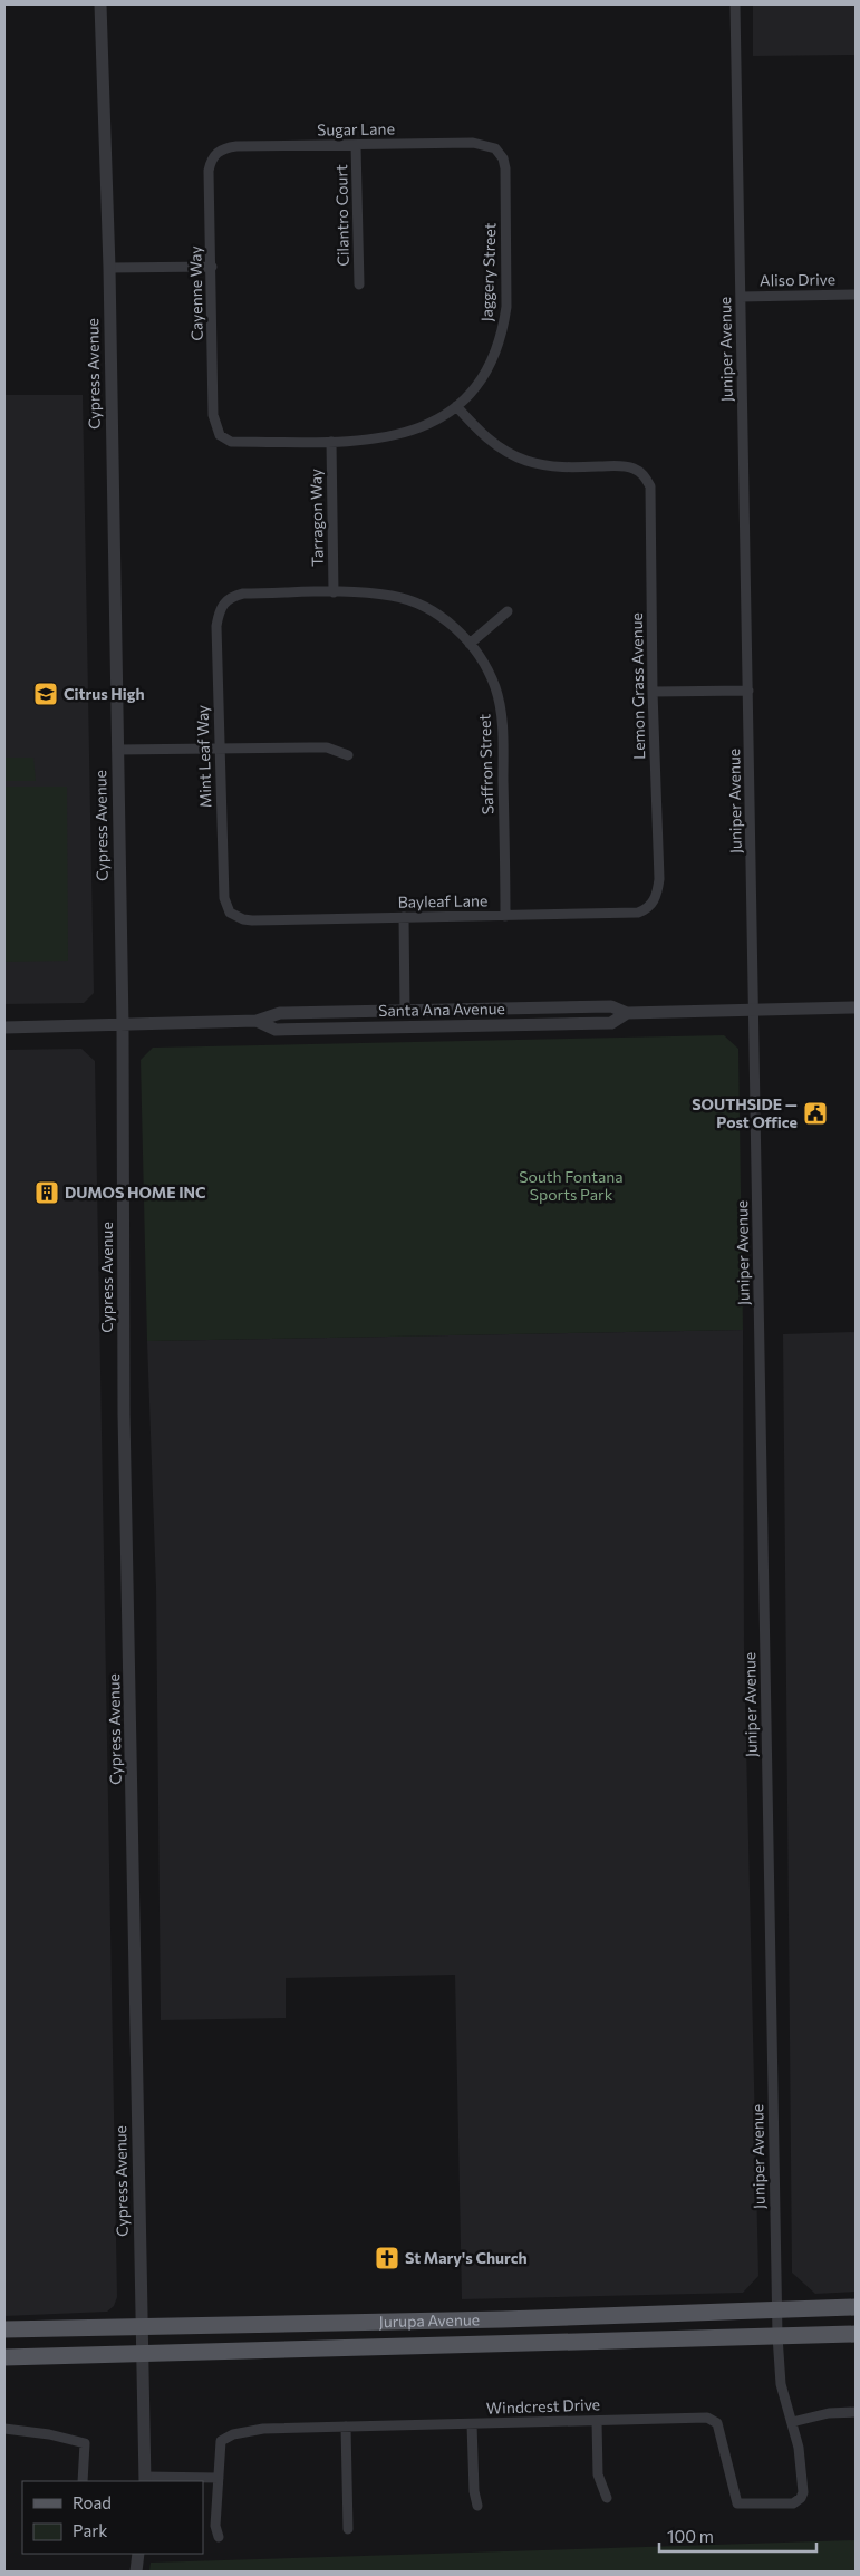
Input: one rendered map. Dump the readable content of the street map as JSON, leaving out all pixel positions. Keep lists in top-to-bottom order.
{
  "streets": {
    "main road": ["Jurupa Avenue"],
    "street": [
      "Sugar Lane",
      "Cilantro Court",
      "Jaggery Street",
      "Aliso Drive",
      "Cayenne Way",
      "Juniper Avenue",
      "Cypress Avenue",
      "Tarragon Way",
      "Lemon Grass Avenue",
      "Mint Leaf Way",
      "Saffron Street",
      "Bayleaf Lane",
      "Santa Ana Avenue",
      "Windcrest Drive"
    ]
  },
  "crossings": [
    ["Sugar Lane", "Cilantro Court"],
    ["Sugar Lane", "Jaggery Street"],
    ["Sugar Lane", "Cayenne Way"],
    ["Jaggery Street", "Cayenne Way"],
    ["Jaggery Street", "Tarragon Way"],
    ["Jaggery Street", "Lemon Grass Avenue"],
    ["Aliso Drive", "Juniper Avenue"],
    ["Juniper Avenue", "Santa Ana Avenue"],
    ["Juniper Avenue", "Jurupa Avenue"],
    ["Juniper Avenue", "Windcrest Drive"],
    ["Cypress Avenue", "Santa Ana Avenue"],
    ["Cypress Avenue", "Jurupa Avenue"],
    ["Tarragon Way", "Saffron Street"],
    ["Lemon Grass Avenue", "Bayleaf Lane"],
    ["Mint Leaf Way", "Saffron Street"],
    ["Mint Leaf Way", "Bayleaf Lane"],
    ["Saffron Street", "Bayleaf Lane"]
  ],
  "parks": ["South Fontana Sports Park"],
  "places": {
    "school or university": ["Citrus High"],
    "public building": ["SOUTHSIDE — Post Office"],
    "building": ["DUMOS HOME INC"],
    "church": ["St Mary's Church"]
  },
  "legend": ["Road", "Park"],
  "scale_bar": "100 m"
}
